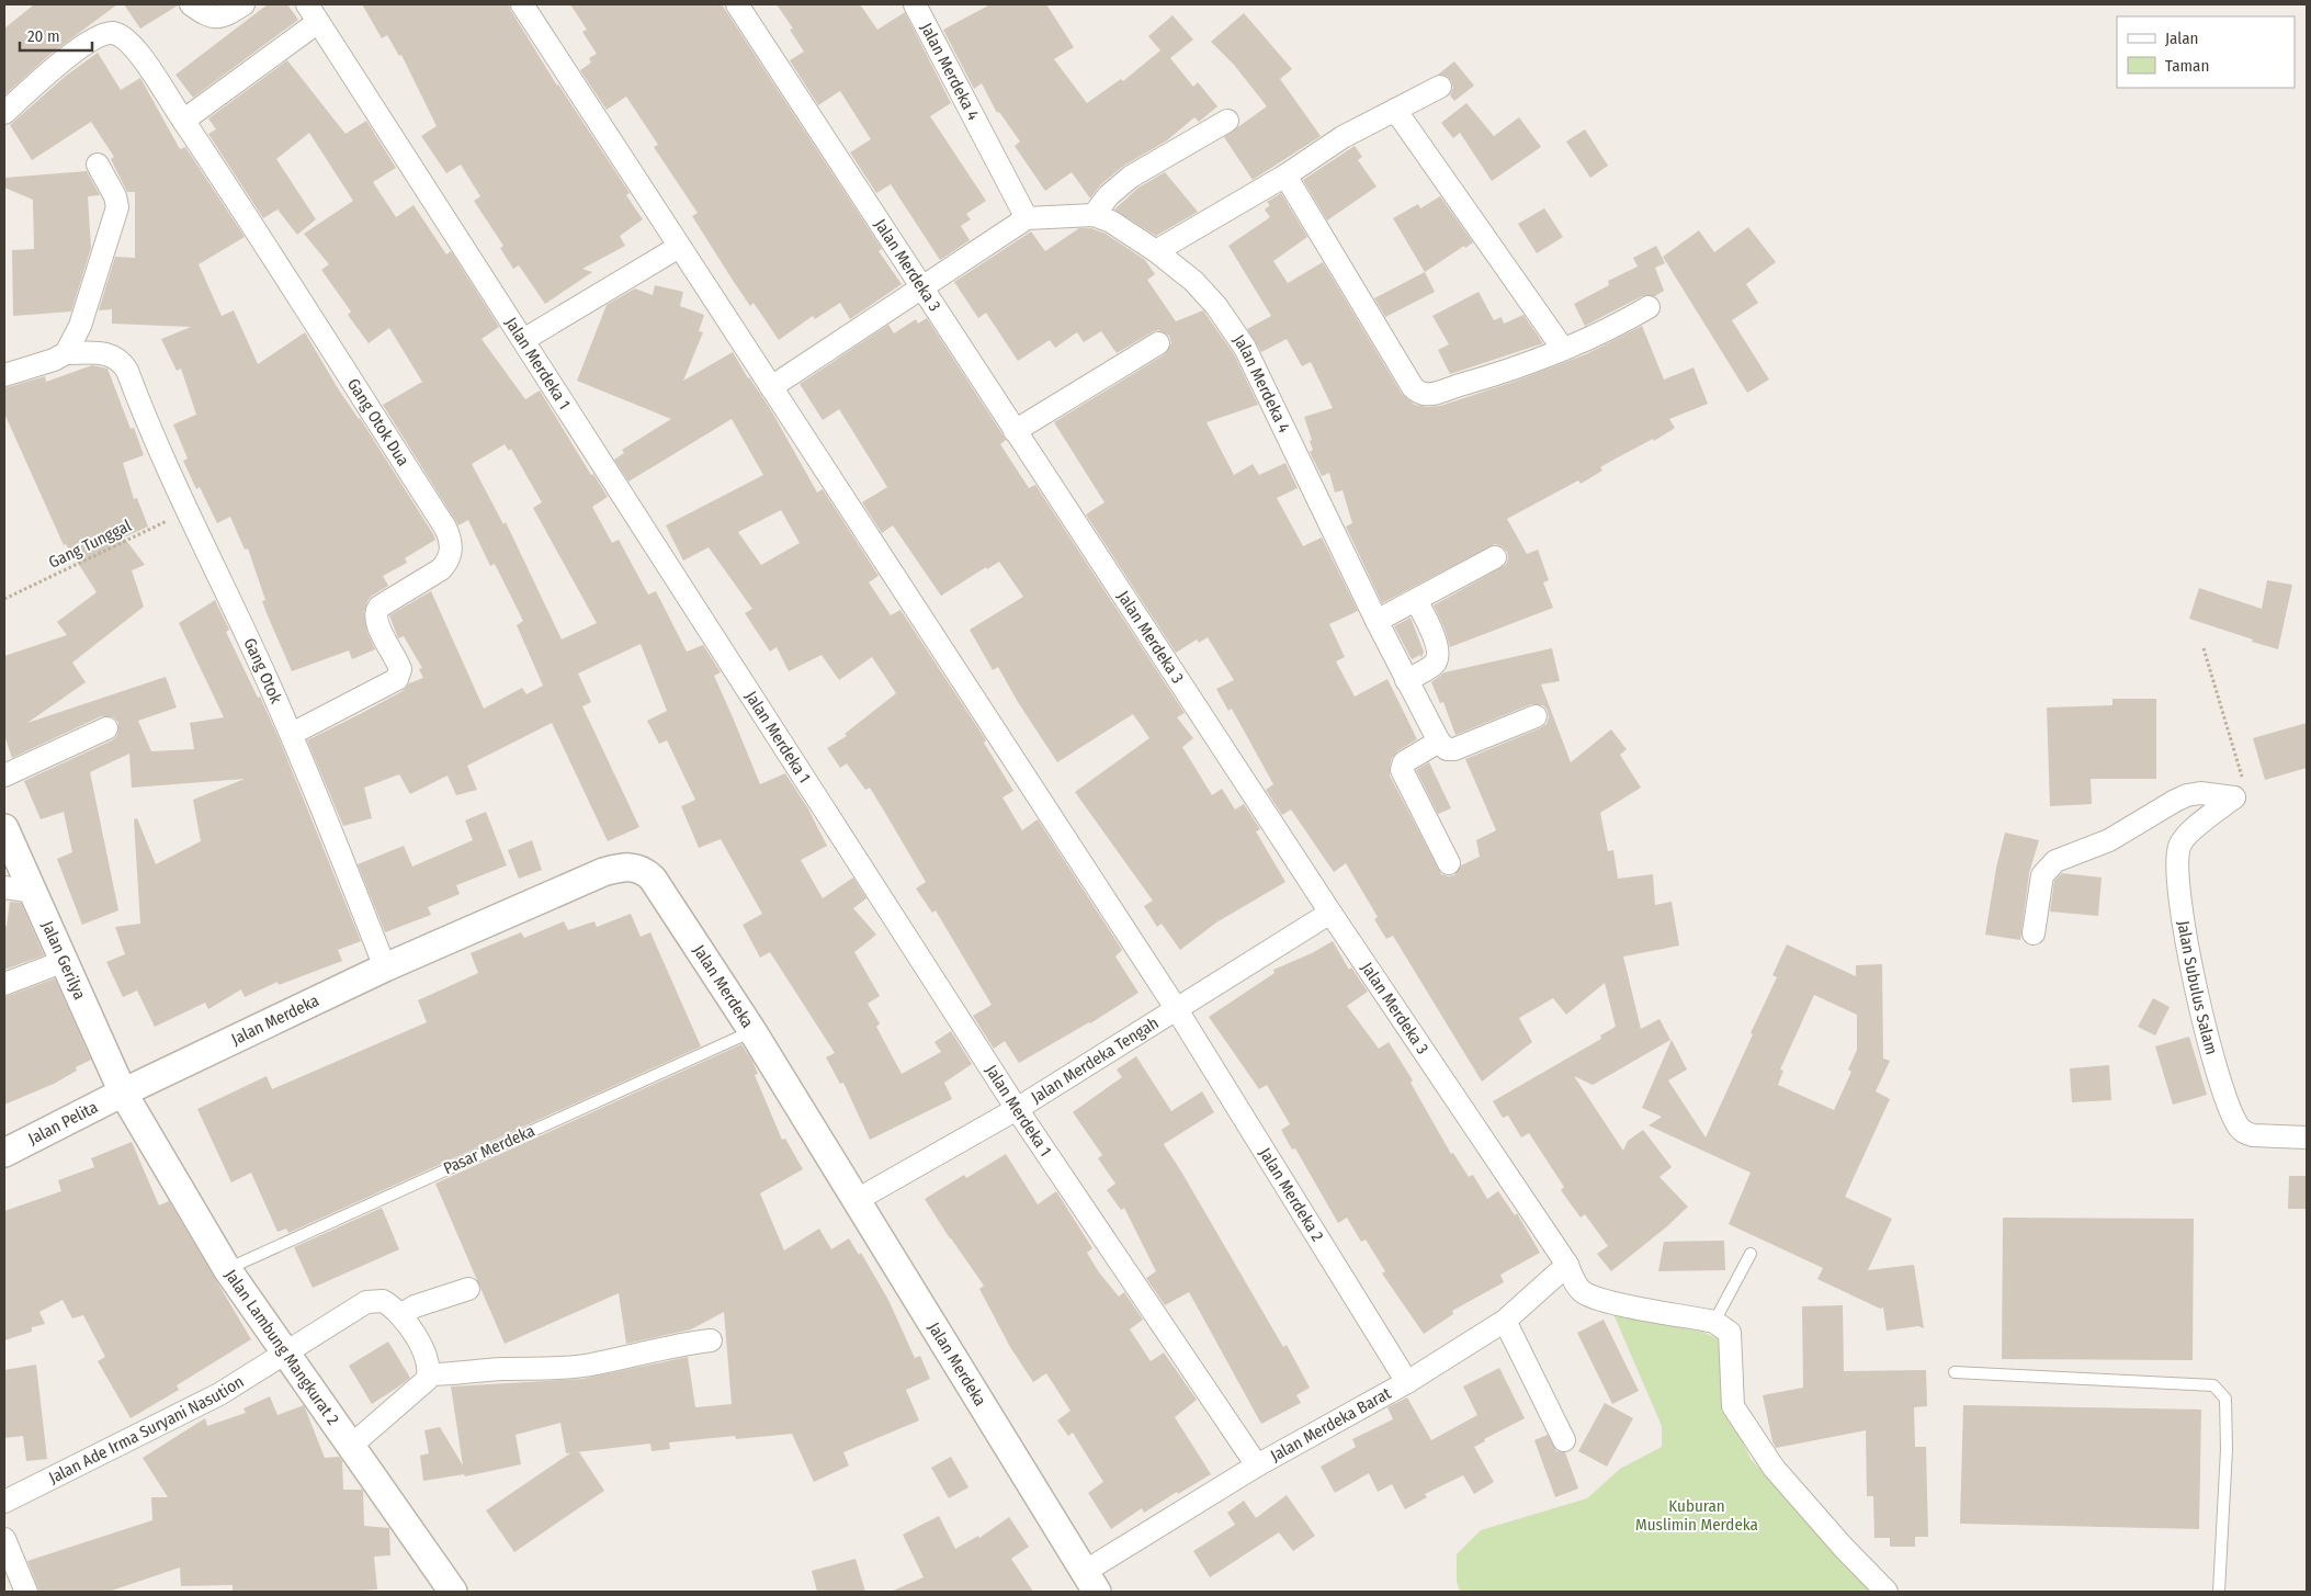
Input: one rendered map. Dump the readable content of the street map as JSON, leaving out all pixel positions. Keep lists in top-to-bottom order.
{
  "streets": {
    "street": [
      "Jalan Merdeka 4",
      "Jalan Merdeka 3",
      "Jalan Merdeka 1",
      "Gang Otok Dua",
      "Gang Otok",
      "Jalan Gerilya",
      "Jalan Merdeka",
      "Jalan Subulus Salam",
      "Jalan Merdeka Tengah",
      "Jalan Pelita",
      "Jalan Merdeka 2",
      "Jalan Lambung Mangkurat 2",
      "Jalan Merdeka Barat",
      "Jalan Ade Irma Suryani Nasution"
    ],
    "lane": ["Pasar Merdeka"],
    "path": ["Gang Tunggal"]
  },
  "crossings": [
    ["Jalan Merdeka 3", "Jalan Merdeka Tengah"],
    ["Jalan Merdeka 3", "Jalan Merdeka Barat"],
    ["Jalan Merdeka 1", "Jalan Merdeka Tengah"],
    ["Jalan Merdeka 1", "Jalan Merdeka Barat"],
    ["Gang Otok Dua", "Gang Otok"],
    ["Gang Tunggal", "Gang Otok"],
    ["Gang Otok", "Jalan Merdeka"],
    ["Jalan Gerilya", "Jalan Merdeka"],
    ["Jalan Gerilya", "Jalan Pelita"],
    ["Jalan Gerilya", "Jalan Lambung Mangkurat 2"],
    ["Jalan Merdeka", "Jalan Merdeka Tengah"],
    ["Jalan Merdeka", "Jalan Pelita"],
    ["Jalan Merdeka", "Pasar Merdeka"],
    ["Jalan Merdeka", "Jalan Lambung Mangkurat 2"],
    ["Jalan Merdeka", "Jalan Merdeka Barat"],
    ["Jalan Merdeka Tengah", "Jalan Merdeka 2"],
    ["Jalan Pelita", "Jalan Lambung Mangkurat 2"],
    ["Pasar Merdeka", "Jalan Lambung Mangkurat 2"],
    ["Jalan Merdeka 2", "Jalan Merdeka Barat"],
    ["Jalan Lambung Mangkurat 2", "Jalan Ade Irma Suryani Nasution"]
  ],
  "parks": ["Kuburan Muslimin Merdeka"],
  "legend": ["Jalan", "Taman"],
  "scale_bar": "20 m"
}
